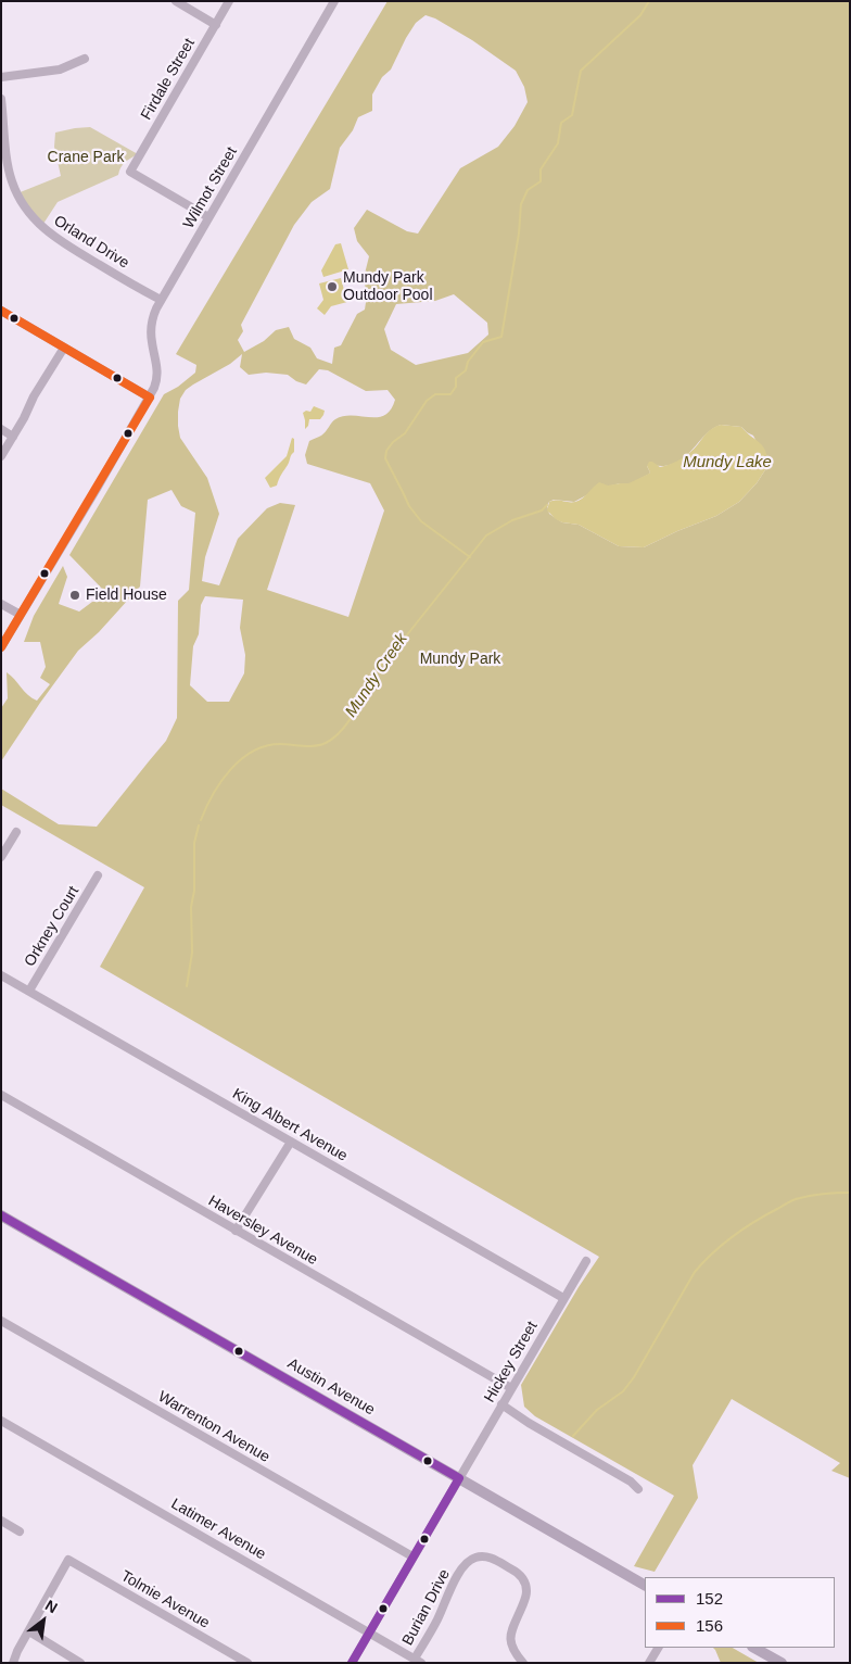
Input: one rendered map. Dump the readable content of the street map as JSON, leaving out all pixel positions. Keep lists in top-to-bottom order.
{
  "streets": {
    "main road": ["Austin Avenue"],
    "street": [
      "Firdale Street",
      "Wilmot Street",
      "Orland Drive",
      "Orkney Court",
      "King Albert Avenue",
      "Haversley Avenue",
      "Hickey Street",
      "Warrenton Avenue",
      "Latimer Avenue",
      "Tolmie Avenue",
      "Burian Drive"
    ]
  },
  "crossings": [
    ["Firdale Street", "Wilmot Street"],
    ["Wilmot Street", "Orland Drive"],
    ["Orkney Court", "King Albert Avenue"],
    ["King Albert Avenue", "Hickey Street"],
    ["Haversley Avenue", "Hickey Street"],
    ["Hickey Street", "Austin Avenue"],
    ["Hickey Street", "Warrenton Avenue"],
    ["Hickey Street", "Latimer Avenue"],
    ["Latimer Avenue", "Burian Drive"]
  ],
  "water": ["Mundy Lake", "Mundy Creek"],
  "parks": ["Crane Park", "Mundy Park"],
  "places": ["Mundy Park Outdoor Pool", "Field House"],
  "lines": ["transit line 156", "transit line 152"],
  "legend": ["152", "156"],
  "north": "top right"
}
